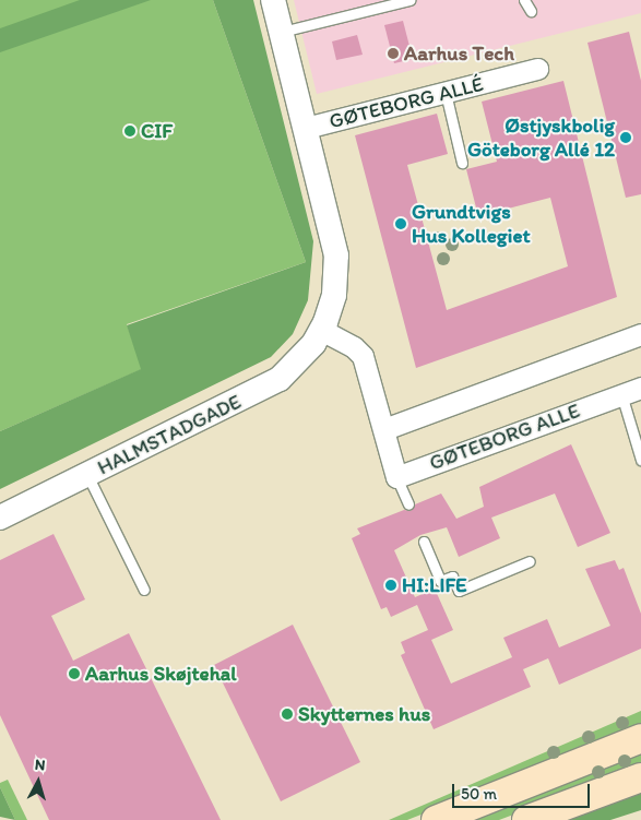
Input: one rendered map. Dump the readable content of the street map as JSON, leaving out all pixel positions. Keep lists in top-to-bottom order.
{
  "streets": {
    "street": ["GØTEBORG ALLÉ", "HALMSTADGADE", "GØTEBORG ALLE"]
  },
  "crossings": [
    ["GØTEBORG ALLÉ", "HALMSTADGADE"]
  ],
  "places": [
    "Aarhus Tech",
    "CIF",
    "Østjyskbolig Göteborg Allé 12",
    "Grundtvigs Hus Kollegiet",
    "HI:LIFE",
    "Aarhus Skøjtehal",
    "Skytternes hus"
  ],
  "scale_bar": "50 m",
  "north": "top"
}
